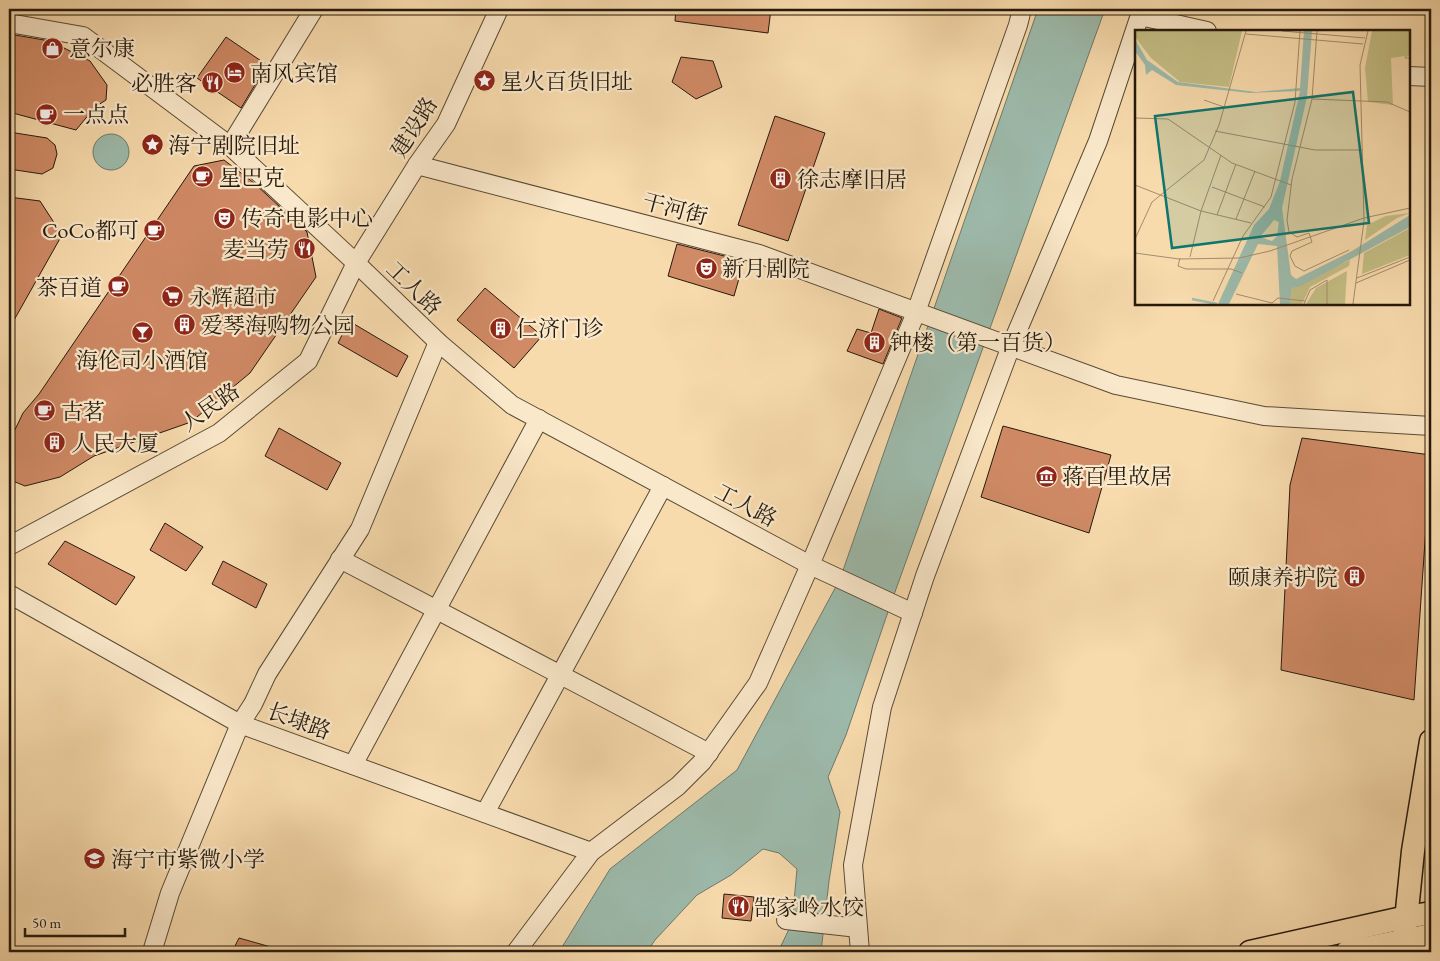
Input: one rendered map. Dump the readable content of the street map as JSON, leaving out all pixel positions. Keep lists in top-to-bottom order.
{
  "streets": {
    "street": [
      "建设路",
      "干河街",
      "工人路",
      "人民路",
      "长埭路"
    ]
  },
  "crossings": [
    ["建设路", "干河街"],
    ["建设路", "工人路"],
    ["建设路", "人民路"],
    ["工人路", "人民路"]
  ],
  "places": {
    "shop": ["意尔康"],
    "hotel": ["南风宾馆"],
    "place": ["星火百货旧址", "海宁剧院旧址"],
    "restaurant": ["必胜客", "麦当劳", "郜家岭水饺"],
    "cafe": [
      "一点点",
      "星巴克",
      "CoCo都可",
      "茶百道",
      "古茗"
    ],
    "building": [
      "徐志摩旧居",
      "爱琴海购物公园",
      "仁济门诊",
      "钟楼（第一百货）",
      "人民大厦",
      "颐康养护院"
    ],
    "theatre": ["传奇电影中心", "新月剧院"],
    "supermarket": ["永辉超市"],
    "bar": ["海伦司小酒馆"],
    "museum": ["蒋百里故居"],
    "school or university": ["海宁市紫微小学"]
  },
  "scale_bar": "50 m"
}
